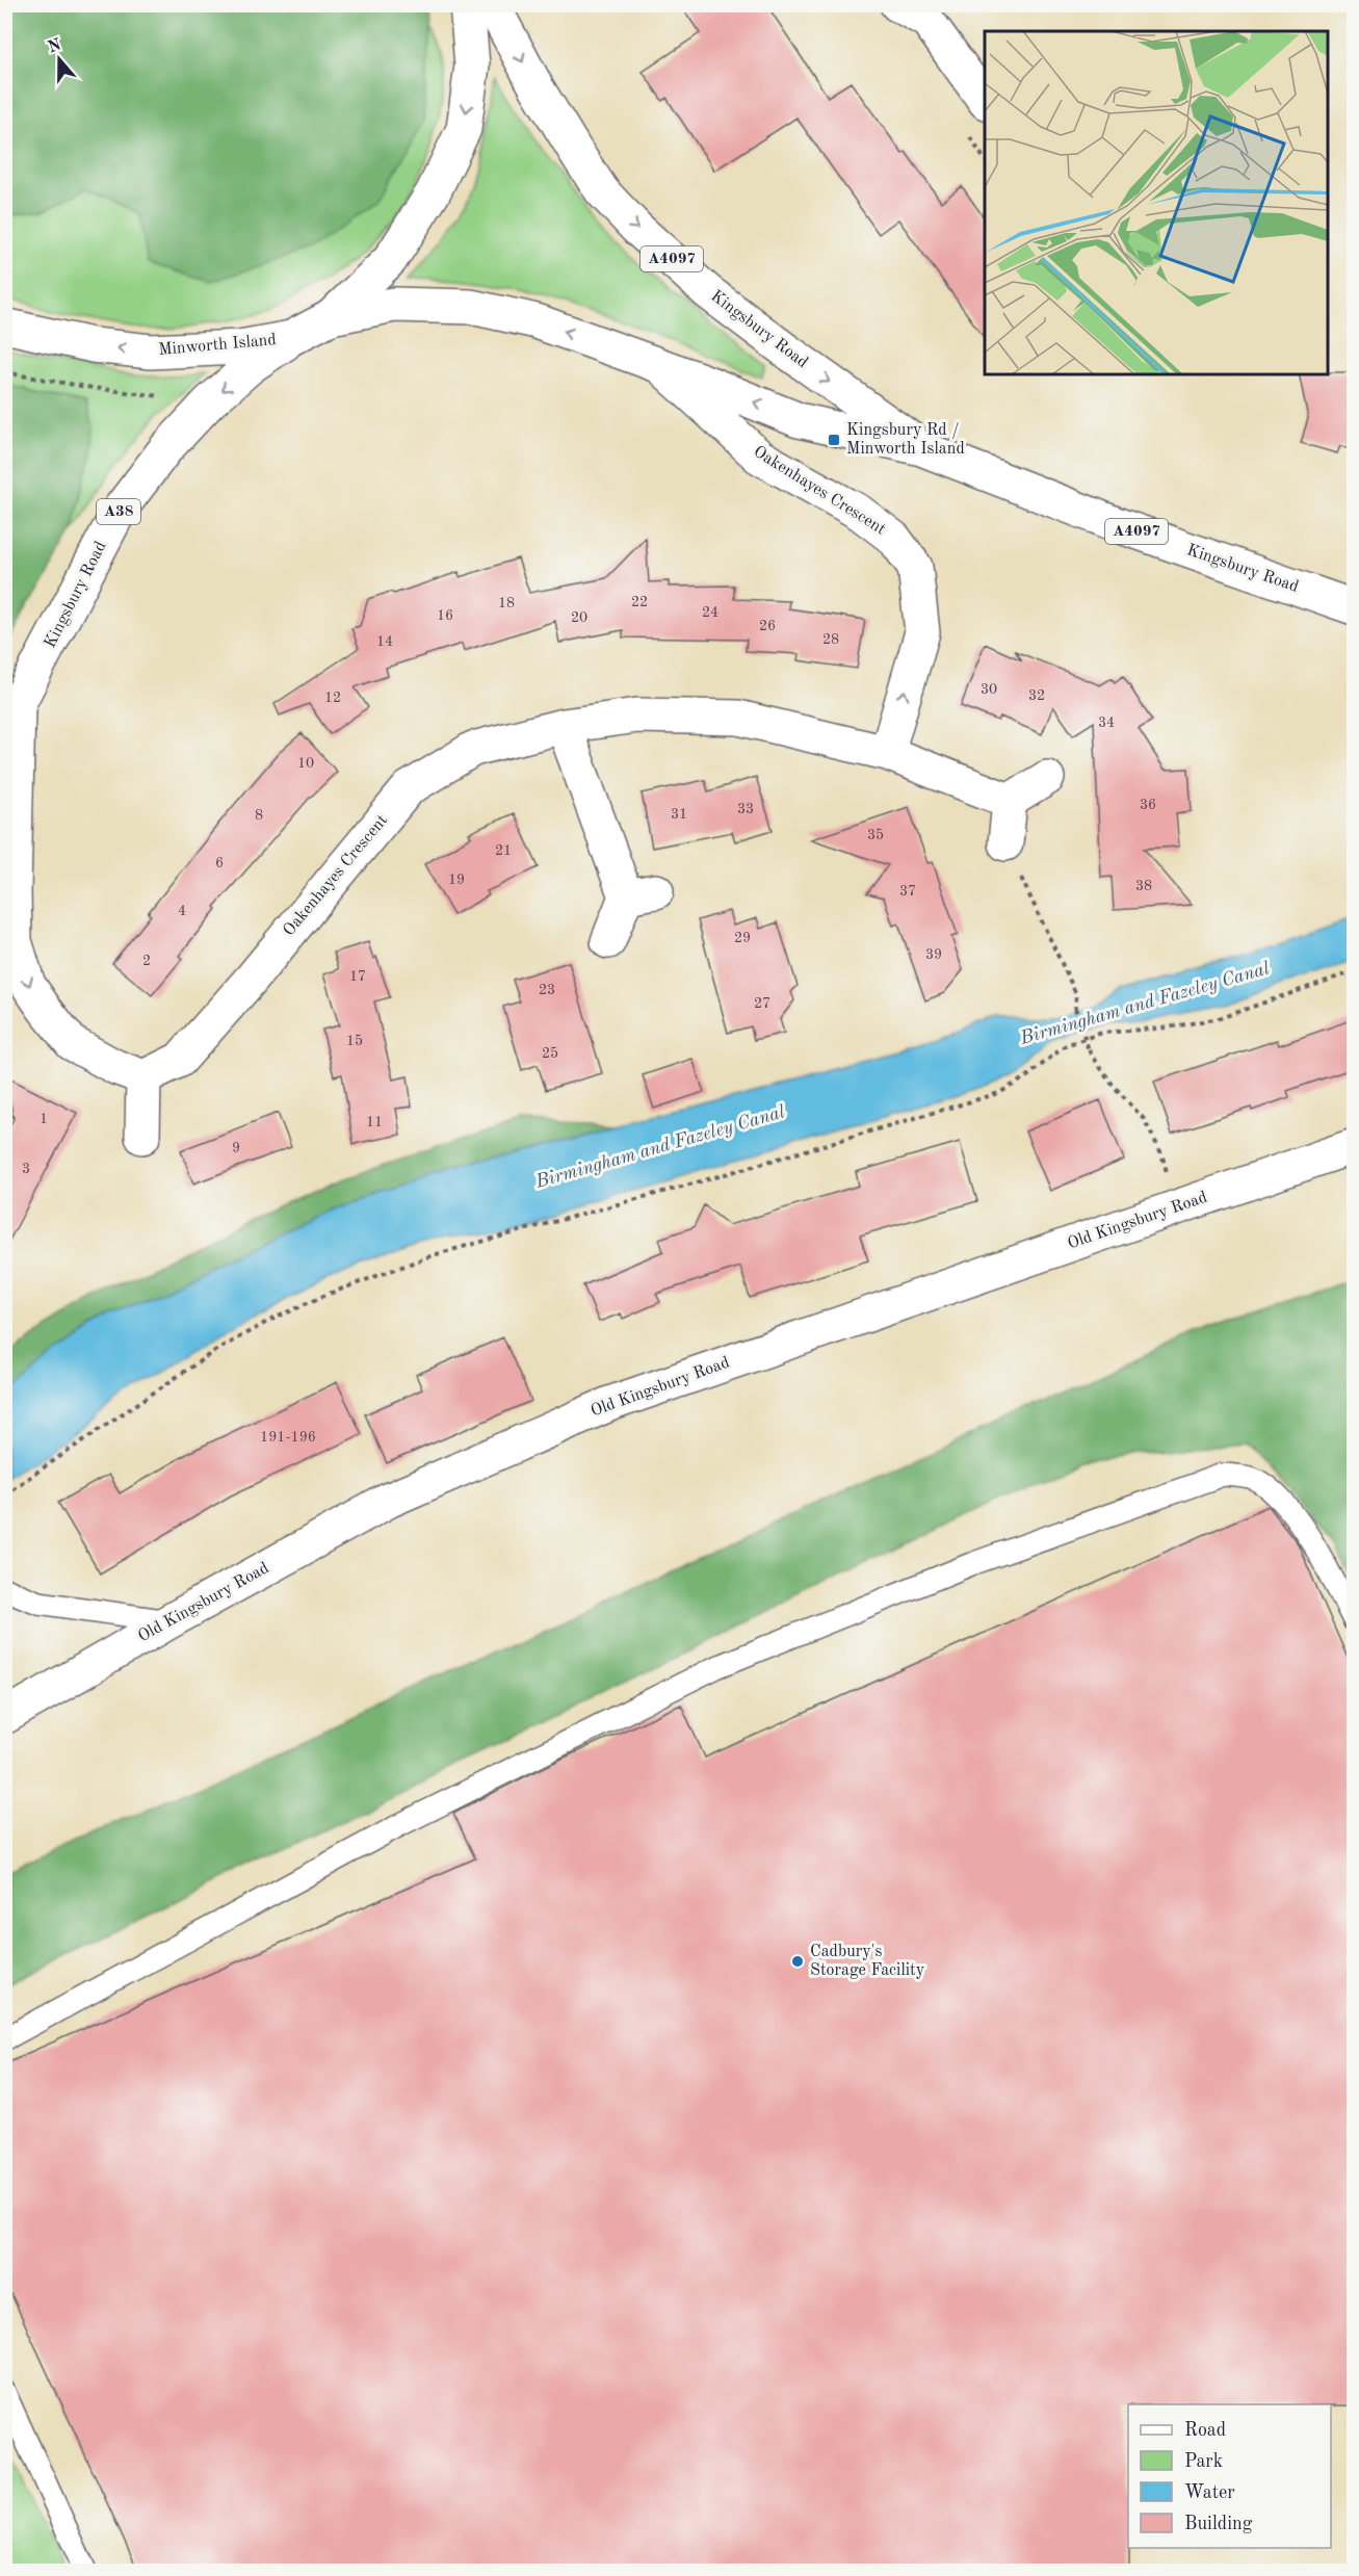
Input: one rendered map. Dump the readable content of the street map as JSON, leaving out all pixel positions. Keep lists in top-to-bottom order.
{
  "streets": {
    "main road": [
      "A4097",
      "Kingsbury Road",
      "Minworth Island",
      "Oakenhayes Crescent",
      "A38",
      "Old Kingsbury Road"
    ]
  },
  "crossings": [
    ["Kingsbury Road", "Minworth Island"],
    ["Kingsbury Road", "Oakenhayes Crescent"]
  ],
  "water": ["Birmingham and Fazeley Canal"],
  "places": {
    "transit": ["Kingsbury Rd / Minworth Island"],
    "other": ["Cadbury's Storage Facility"]
  },
  "house_numbers": [
    "22",
    "18",
    "24",
    "16",
    "20",
    "26",
    "28",
    "14",
    "30",
    "32",
    "12",
    "34",
    "10",
    "36",
    "33",
    "31",
    "8",
    "35",
    "21",
    "6",
    "19",
    "38",
    "37",
    "4",
    "29",
    "39",
    "2",
    "17",
    "23",
    "27",
    "15",
    "25",
    "1",
    "11",
    "9",
    "3",
    "191-196"
  ],
  "legend": [
    "Road",
    "Park",
    "Water",
    "Building"
  ],
  "north": "top"
}
